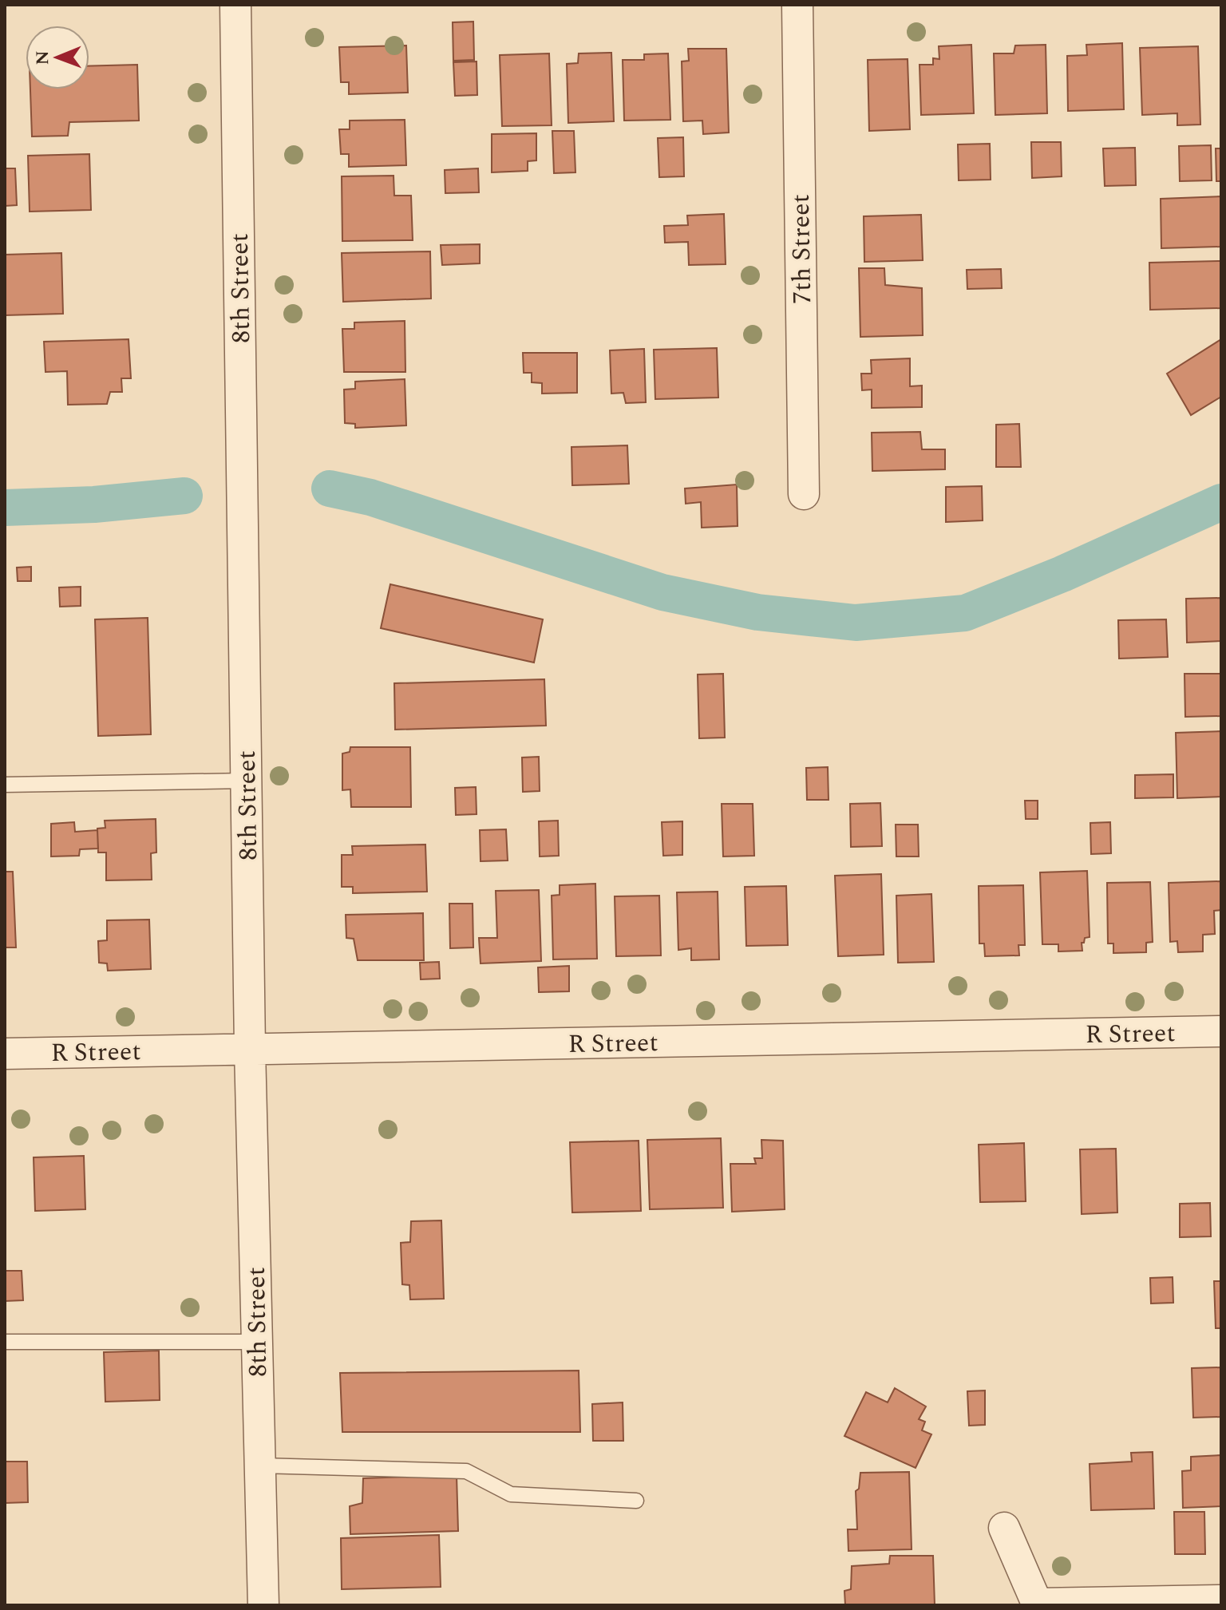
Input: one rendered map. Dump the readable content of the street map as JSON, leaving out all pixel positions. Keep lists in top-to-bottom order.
{
  "streets": {
    "street": ["7th Street", "8th Street", "R Street"]
  },
  "crossings": [
    ["8th Street", "R Street"]
  ],
  "north": "left"
}
